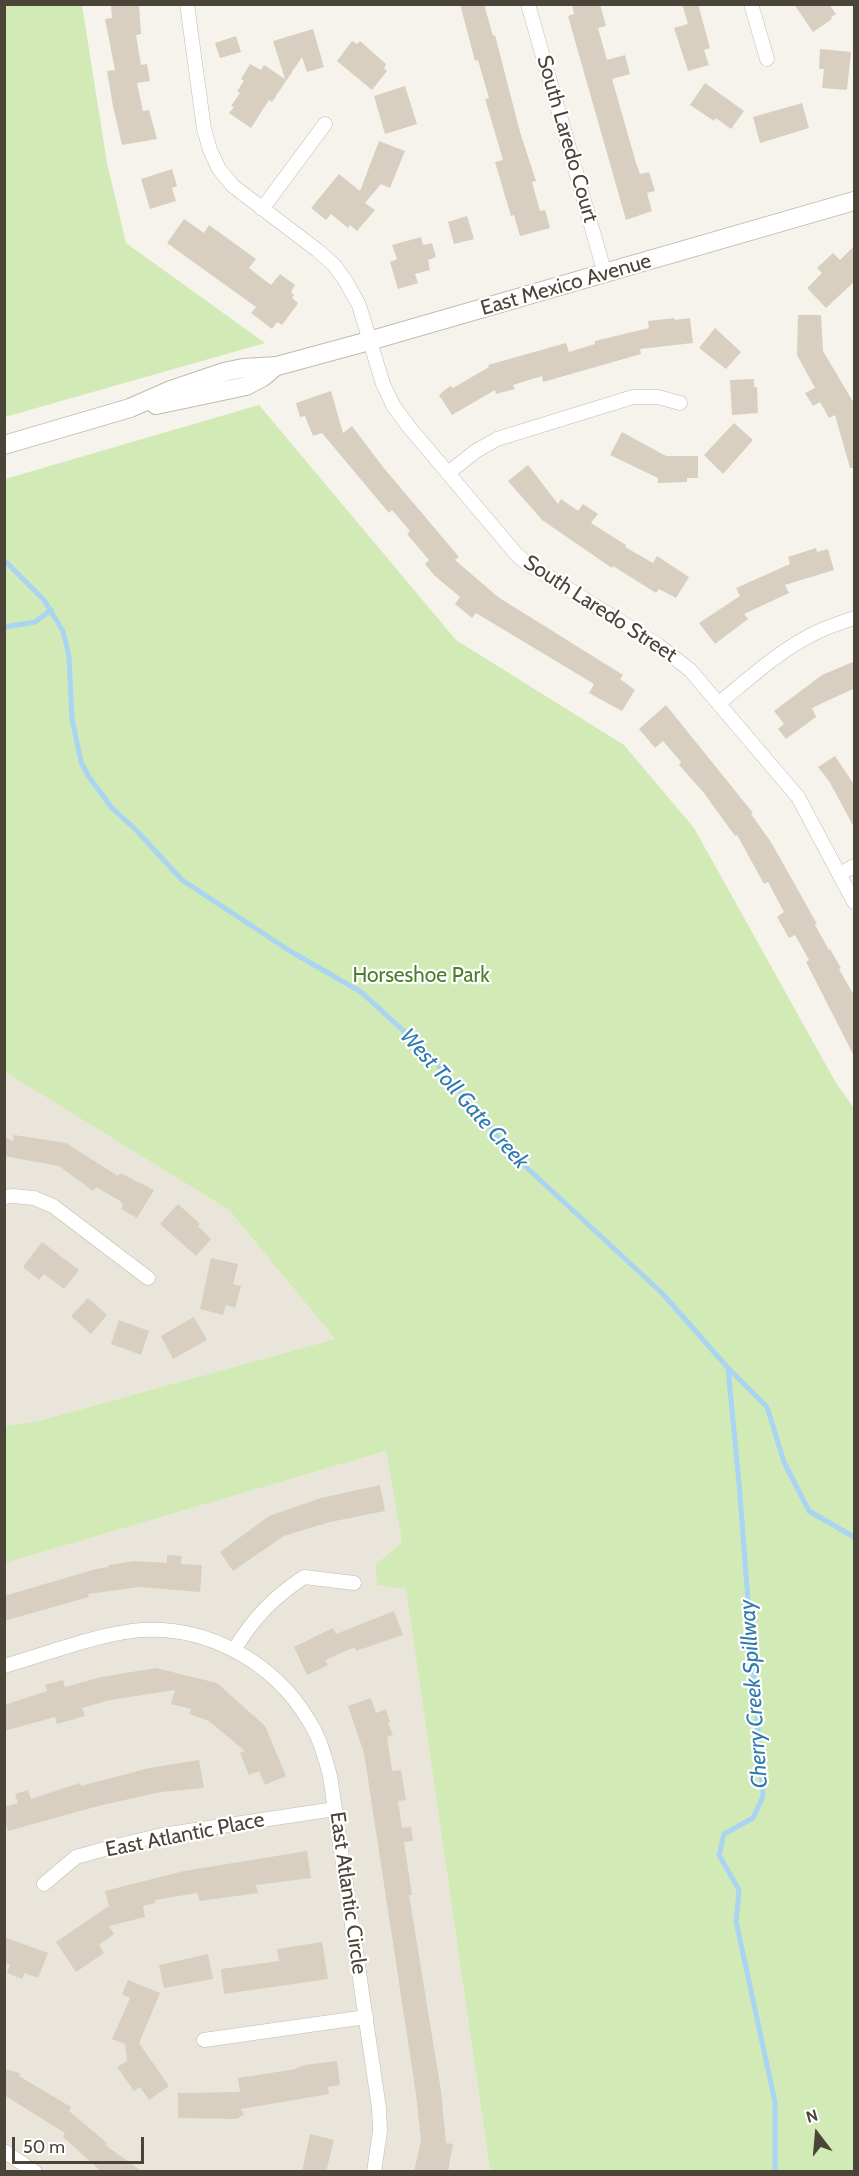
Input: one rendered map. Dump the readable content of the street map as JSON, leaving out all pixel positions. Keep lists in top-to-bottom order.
{
  "streets": {
    "street": [
      "South Laredo Court",
      "East Mexico Avenue",
      "South Laredo Street",
      "East Atlantic Place",
      "East Atlantic Circle"
    ]
  },
  "crossings": [
    ["South Laredo Court", "East Mexico Avenue"],
    ["East Mexico Avenue", "South Laredo Street"],
    ["East Atlantic Place", "East Atlantic Circle"]
  ],
  "water": ["West Toll Gate Creek", "Cherry Creek Spillway"],
  "parks": ["Horseshoe Park"],
  "scale_bar": "50 m",
  "north": "top"
}
